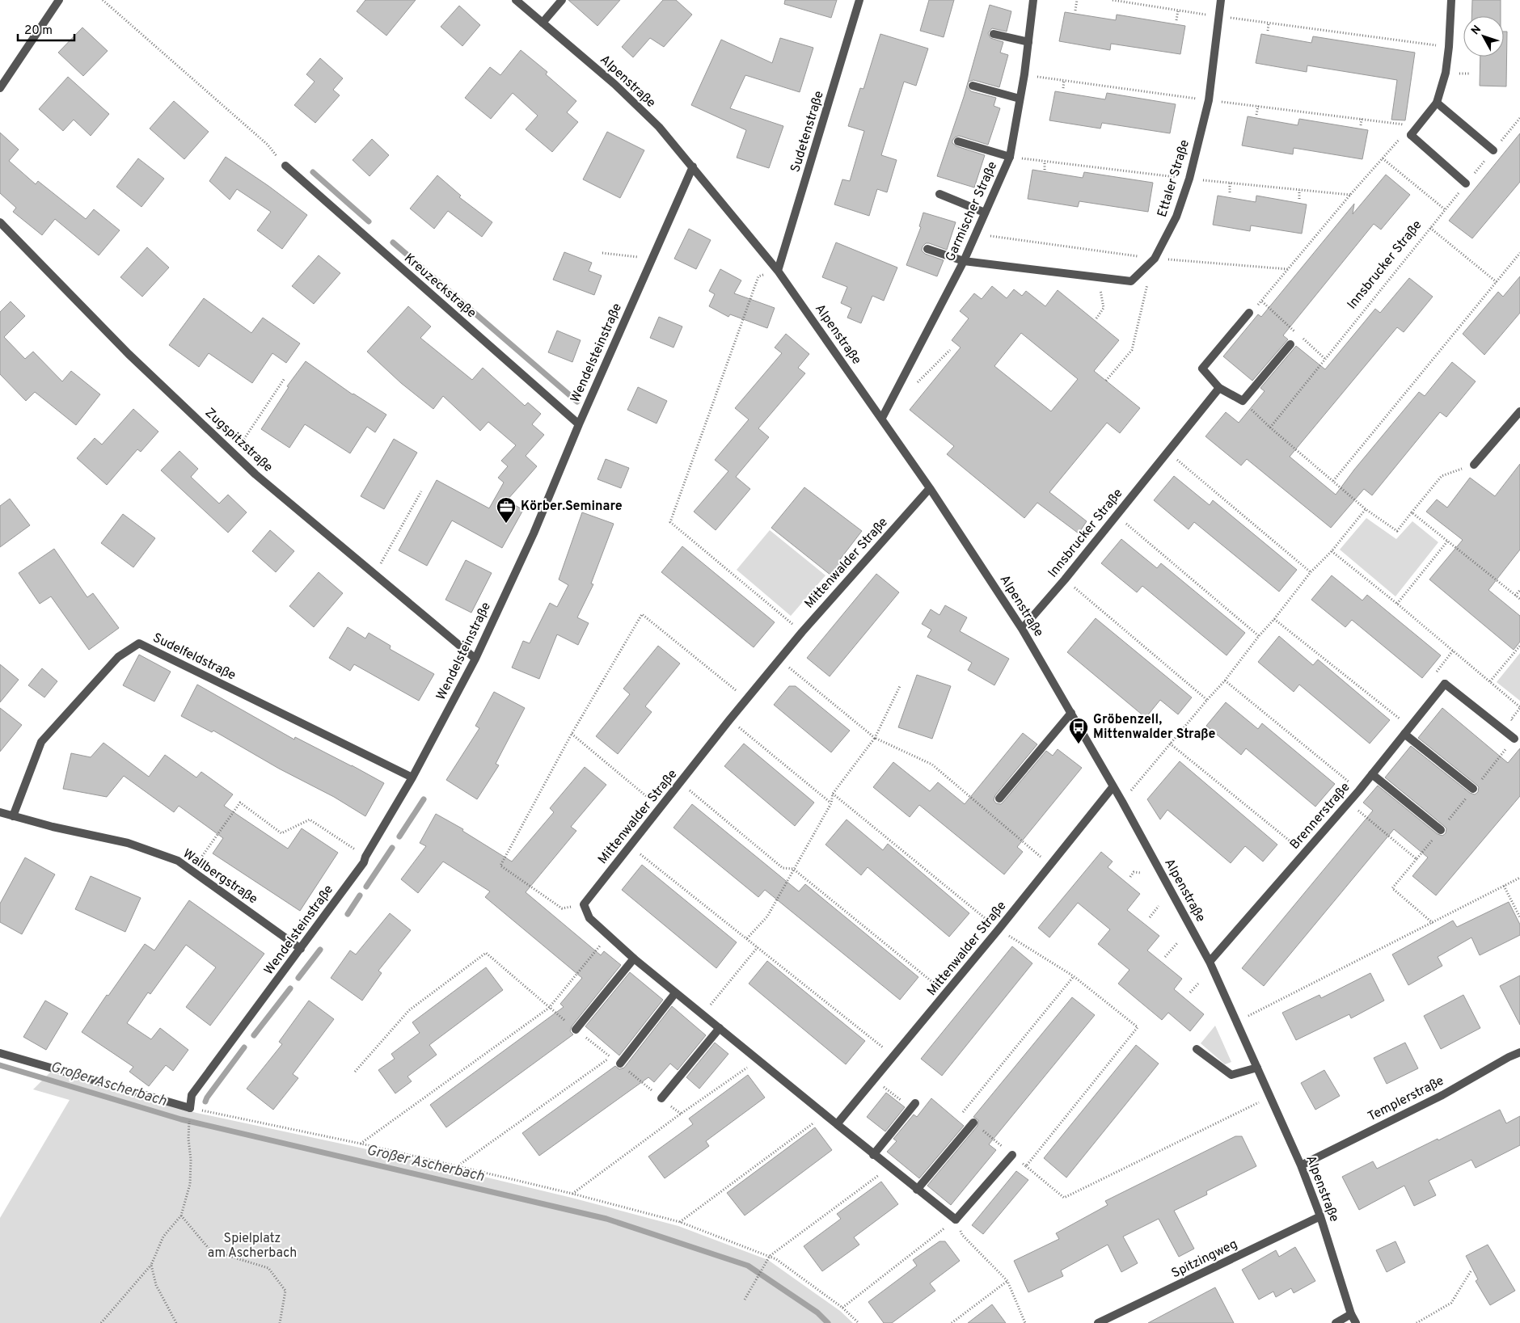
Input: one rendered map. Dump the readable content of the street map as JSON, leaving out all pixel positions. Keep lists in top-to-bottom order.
{
  "streets": {
    "street": [
      "Alpenstraße",
      "Sudetenstraße",
      "Ettaler Straße",
      "Garmischer Straße",
      "Innsbrucker Straße",
      "Kreuzeckstraße",
      "Wendelsteinstraße",
      "Zugspitzstraße",
      "Mittenwalder Straße",
      "Sudelfeldstraße",
      "Brennerstraße",
      "Wallbergstraße",
      "Templerstraße",
      "Spitzingweg"
    ]
  },
  "crossings": [
    ["Alpenstraße", "Sudetenstraße"],
    ["Alpenstraße", "Garmischer Straße"],
    ["Alpenstraße", "Innsbrucker Straße"],
    ["Alpenstraße", "Wendelsteinstraße"],
    ["Alpenstraße", "Mittenwalder Straße"],
    ["Alpenstraße", "Brennerstraße"],
    ["Alpenstraße", "Templerstraße"],
    ["Alpenstraße", "Spitzingweg"],
    ["Ettaler Straße", "Garmischer Straße"],
    ["Kreuzeckstraße", "Wendelsteinstraße"],
    ["Wendelsteinstraße", "Zugspitzstraße"],
    ["Wendelsteinstraße", "Sudelfeldstraße"],
    ["Wendelsteinstraße", "Wallbergstraße"],
    ["Sudelfeldstraße", "Wallbergstraße"]
  ],
  "water": ["Großer Ascherbach"],
  "parks": ["Spielplatz am Ascherbach"],
  "places": {
    "office": ["Körber.Seminare"],
    "bus stop": ["Gröbenzell, Mittenwalder Straße"]
  },
  "scale_bar": "20 m",
  "north": "top left"
}
